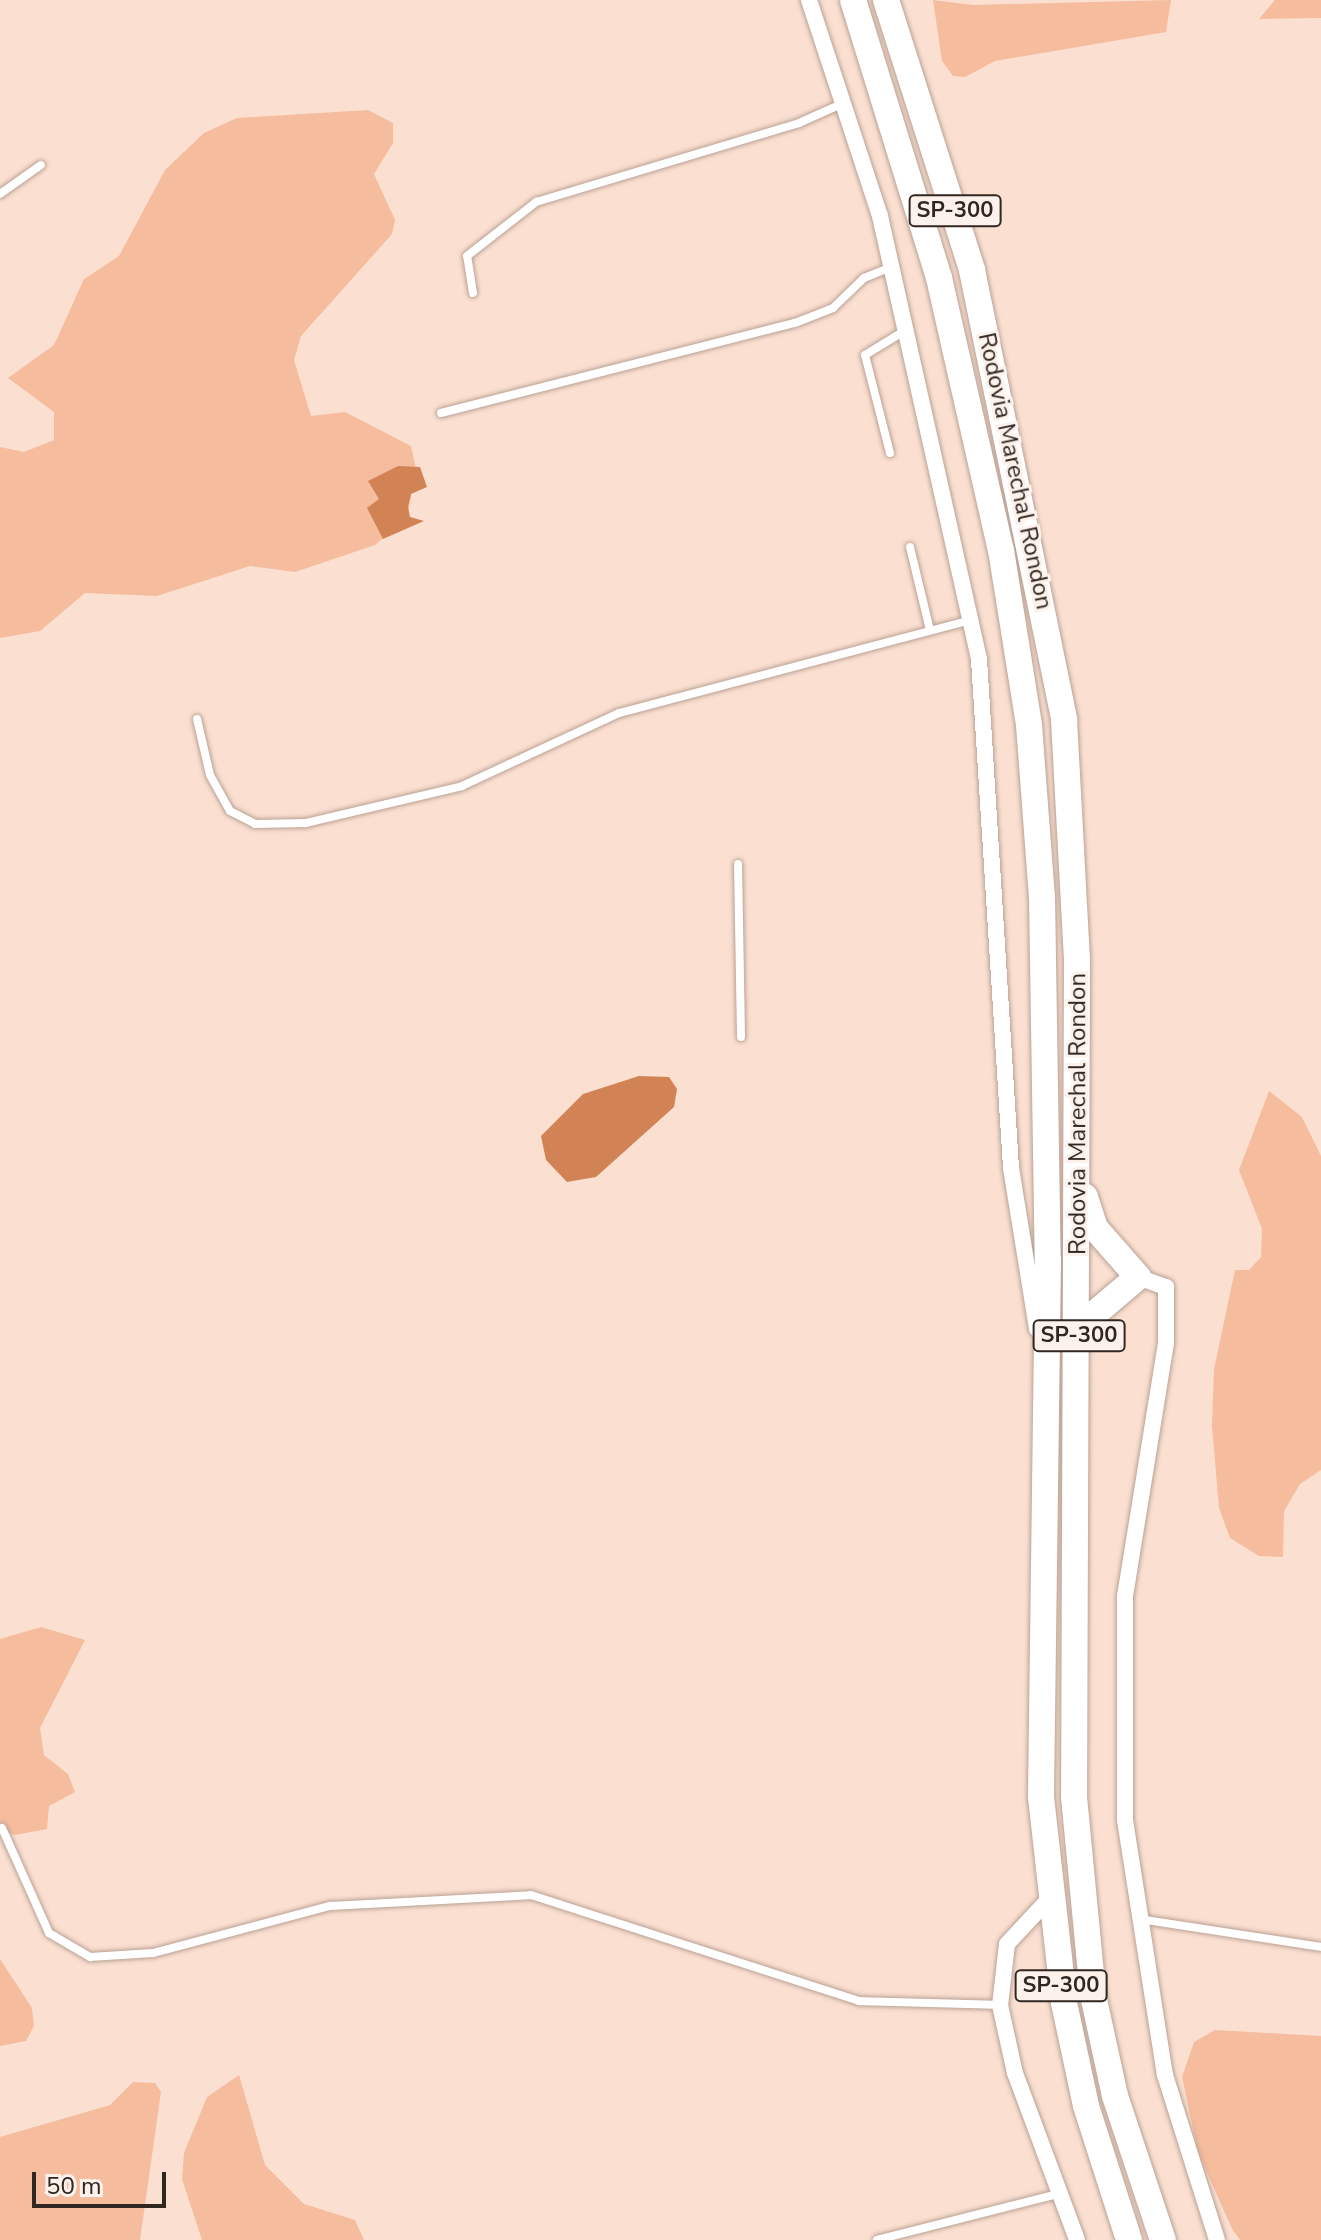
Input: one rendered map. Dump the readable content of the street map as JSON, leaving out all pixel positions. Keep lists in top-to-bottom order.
{
  "streets": {
    "highway": ["SP-300", "Rodovia Marechal Rondon"]
  },
  "scale_bar": "50 m"
}
